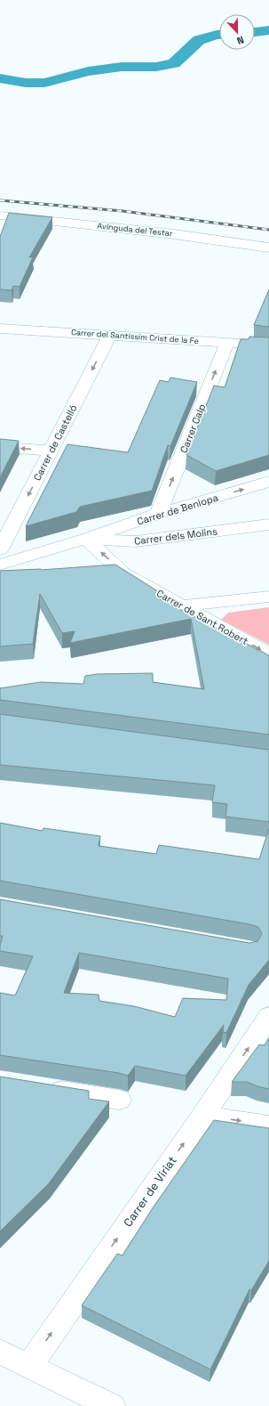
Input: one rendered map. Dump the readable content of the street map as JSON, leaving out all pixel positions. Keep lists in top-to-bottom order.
{
  "streets": {
    "street": [
      "Avinguda del Testar",
      "Carrer del Santíssim Crist de la Fe",
      "Carrer Calp",
      "Carrer de Castelló",
      "Carrer de Beniopa",
      "Carrer dels Molins",
      "Carrer de Sant Robert",
      "Carrer de Viriat"
    ]
  },
  "crossings": [
    ["Carrer del Santíssim Crist de la Fe", "Carrer Calp"],
    ["Carrer del Santíssim Crist de la Fe", "Carrer de Castelló"],
    ["Carrer Calp", "Carrer de Beniopa"],
    ["Carrer de Beniopa", "Carrer dels Molins"],
    ["Carrer de Beniopa", "Carrer de Sant Robert"],
    ["Carrer dels Molins", "Carrer de Sant Robert"]
  ],
  "one_way": ["Carrer Calp", "Carrer de Castelló", "Carrer de Viriat"],
  "north": "bottom"
}
